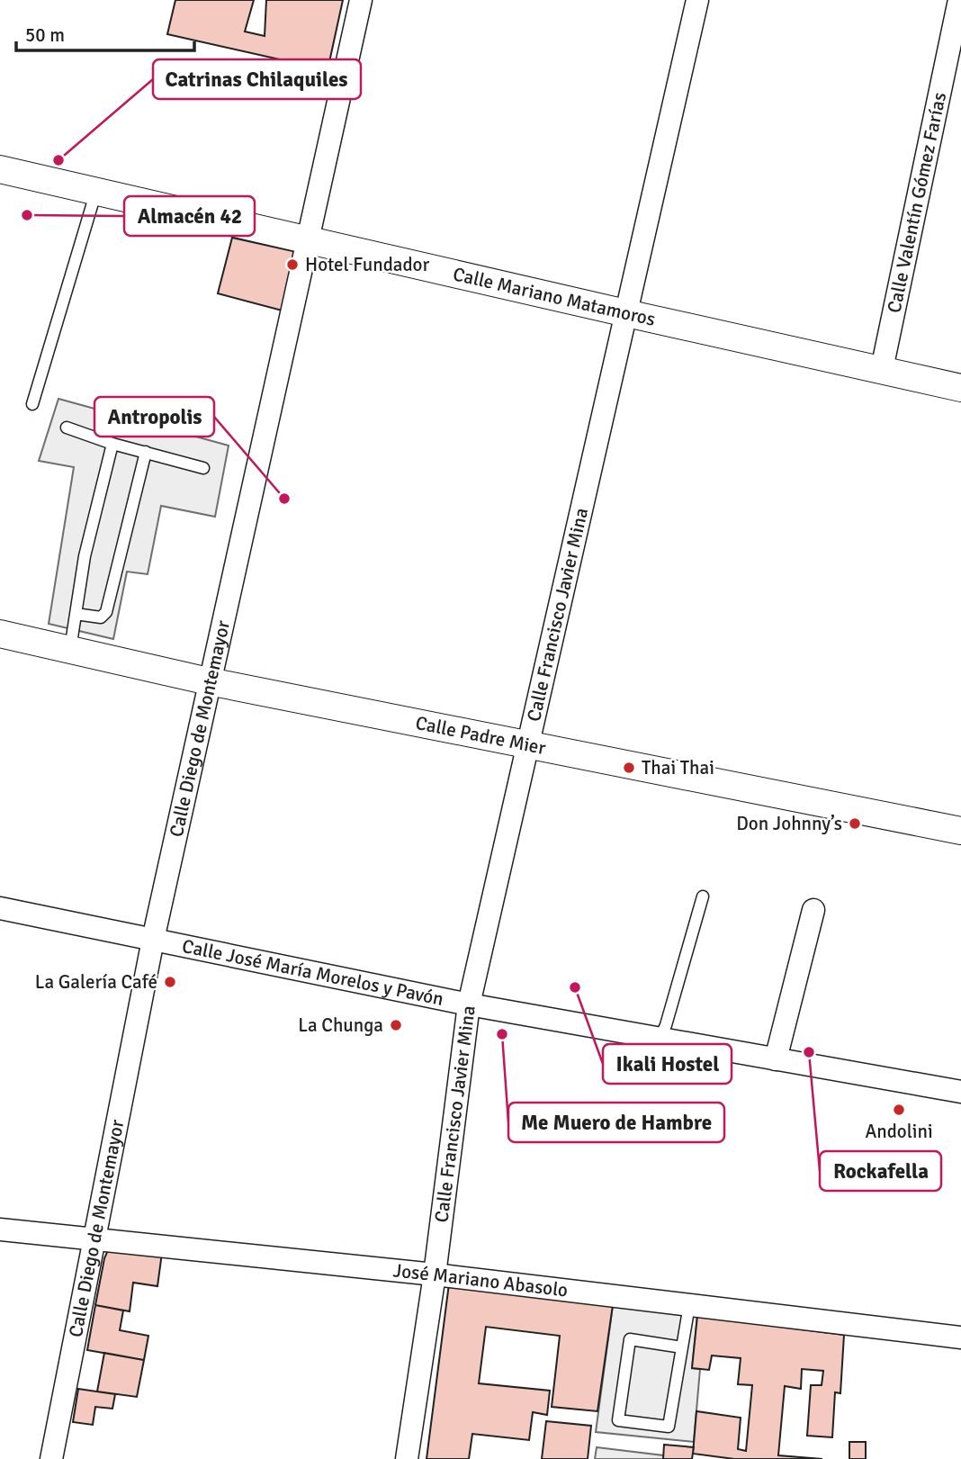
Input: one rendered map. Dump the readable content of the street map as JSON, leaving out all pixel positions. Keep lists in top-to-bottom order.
{
  "streets": {
    "street": [
      "Calle Valentín Gómez Farías",
      "Calle Mariano Matamoros",
      "Calle Francisco Javier Mina",
      "Calle Diego de Montemayor",
      "Calle Padre Mier",
      "Calle José María Morelos y Pavón",
      "José Mariano Abasolo"
    ]
  },
  "crossings": [
    ["Calle Valentín Gómez Farías", "Calle Mariano Matamoros"],
    ["Calle Mariano Matamoros", "Calle Francisco Javier Mina"],
    ["Calle Mariano Matamoros", "Calle Diego de Montemayor"],
    ["Calle Francisco Javier Mina", "Calle Padre Mier"],
    ["Calle Francisco Javier Mina", "Calle José María Morelos y Pavón"],
    ["Calle Francisco Javier Mina", "José Mariano Abasolo"],
    ["Calle Diego de Montemayor", "Calle Padre Mier"],
    ["Calle Diego de Montemayor", "Calle José María Morelos y Pavón"],
    ["Calle Diego de Montemayor", "José Mariano Abasolo"]
  ],
  "places": [
    "Catrinas Chilaquiles",
    "Almacén 42",
    "Hotel Fundador",
    "Antropolis",
    "Thai Thai",
    "Don Johnny’s",
    "La Galería Café",
    "Ikali Hostel",
    "La Chunga",
    "Me Muero de Hambre",
    "Rockafella",
    "Andolini"
  ],
  "scale_bar": "50 m"
}
